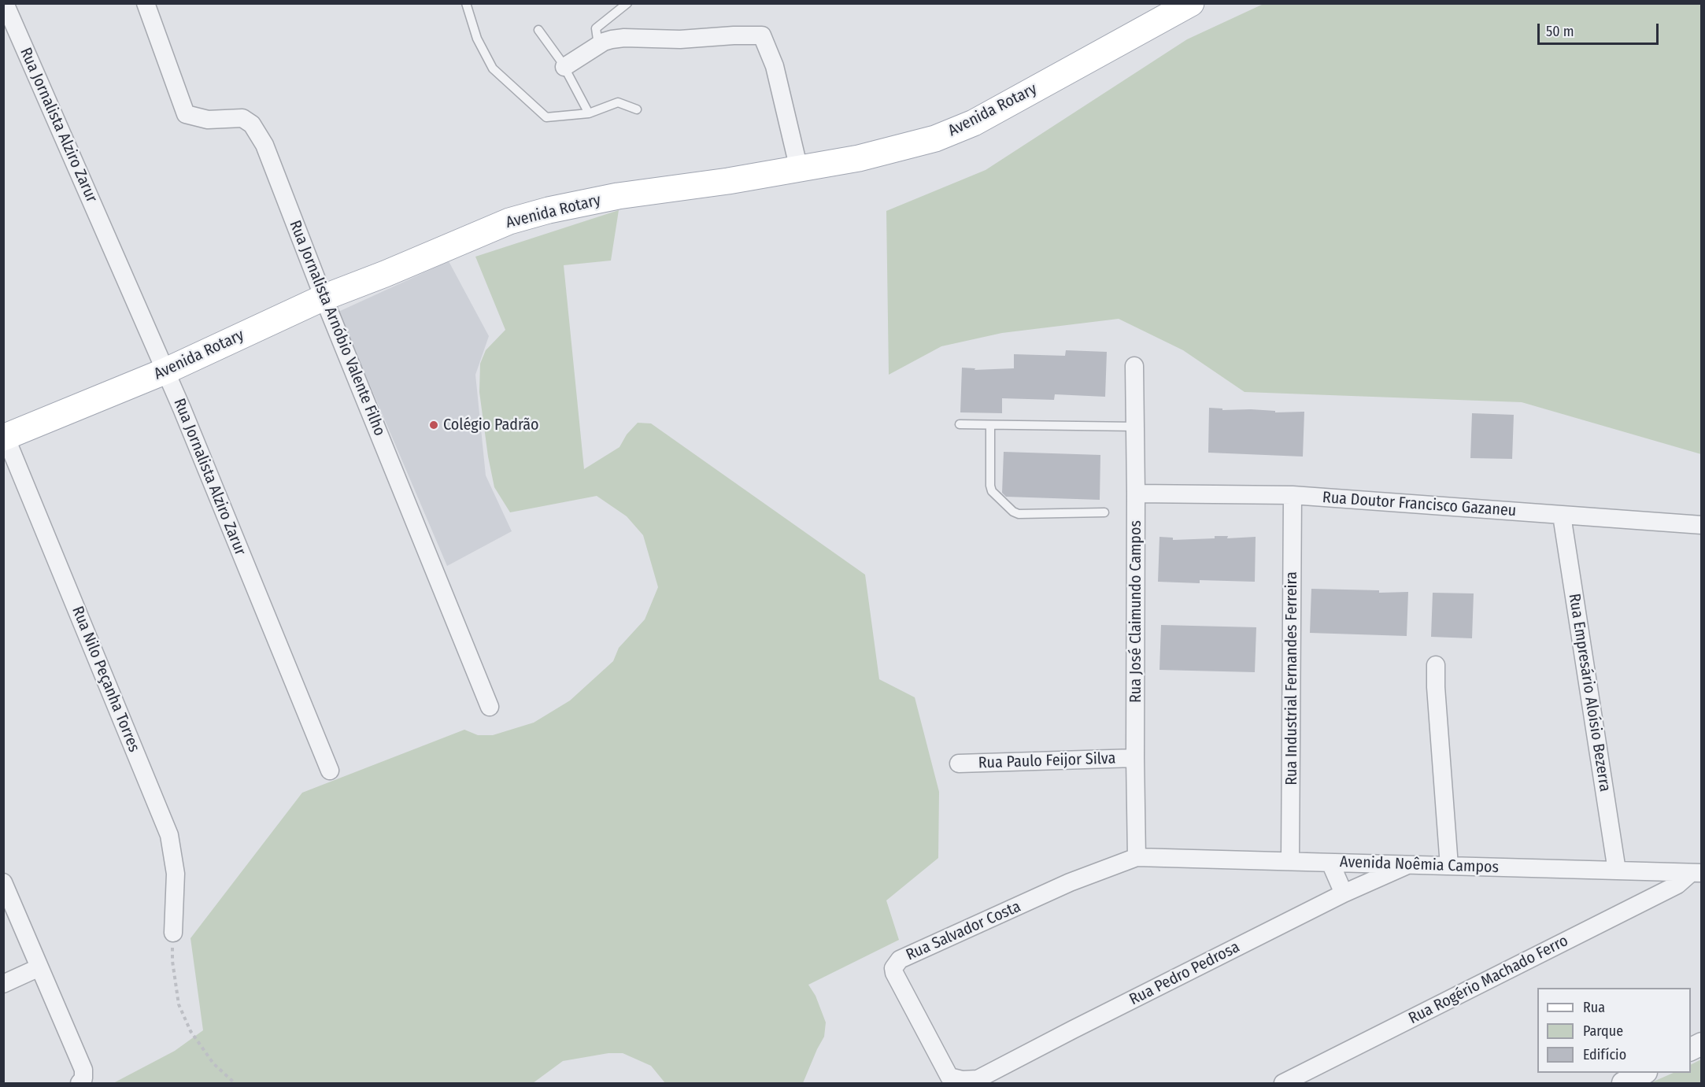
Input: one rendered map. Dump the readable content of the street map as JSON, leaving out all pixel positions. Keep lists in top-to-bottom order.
{
  "streets": {
    "main road": ["Avenida Rotary"],
    "street": [
      "Rua Jornalista Alziro Zarur",
      "Rua Jornalista Arnóbio Valente Filho",
      "Rua Doutor Francisco Gazaneu",
      "Rua José Claimundo Campos",
      "Rua Industrial Fernandes Ferreira",
      "Rua Nilo Peçanha Torres",
      "Rua Empresário Aloísio Bezerra",
      "Rua Paulo Feijor Silva",
      "Avenida Noêmia Campos",
      "Rua Salvador Costa",
      "Rua Pedro Pedrosa",
      "Rua Rogério Machado Ferro"
    ]
  },
  "crossings": [
    ["Avenida Rotary", "Rua Jornalista Alziro Zarur"],
    ["Avenida Rotary", "Rua Jornalista Arnóbio Valente Filho"],
    ["Avenida Rotary", "Rua Nilo Peçanha Torres"],
    ["Rua Doutor Francisco Gazaneu", "Rua José Claimundo Campos"],
    ["Rua Doutor Francisco Gazaneu", "Rua Industrial Fernandes Ferreira"],
    ["Rua Doutor Francisco Gazaneu", "Rua Empresário Aloísio Bezerra"],
    ["Rua José Claimundo Campos", "Rua Paulo Feijor Silva"],
    ["Rua José Claimundo Campos", "Avenida Noêmia Campos"],
    ["Rua José Claimundo Campos", "Rua Salvador Costa"],
    ["Rua Industrial Fernandes Ferreira", "Avenida Noêmia Campos"],
    ["Rua Empresário Aloísio Bezerra", "Avenida Noêmia Campos"],
    ["Avenida Noêmia Campos", "Rua Salvador Costa"],
    ["Avenida Noêmia Campos", "Rua Pedro Pedrosa"],
    ["Avenida Noêmia Campos", "Rua Rogério Machado Ferro"],
    ["Rua Salvador Costa", "Rua Pedro Pedrosa"]
  ],
  "places": ["Colégio Padrão"],
  "legend": ["Rua", "Parque", "Edifício"],
  "scale_bar": "50 m"
}
